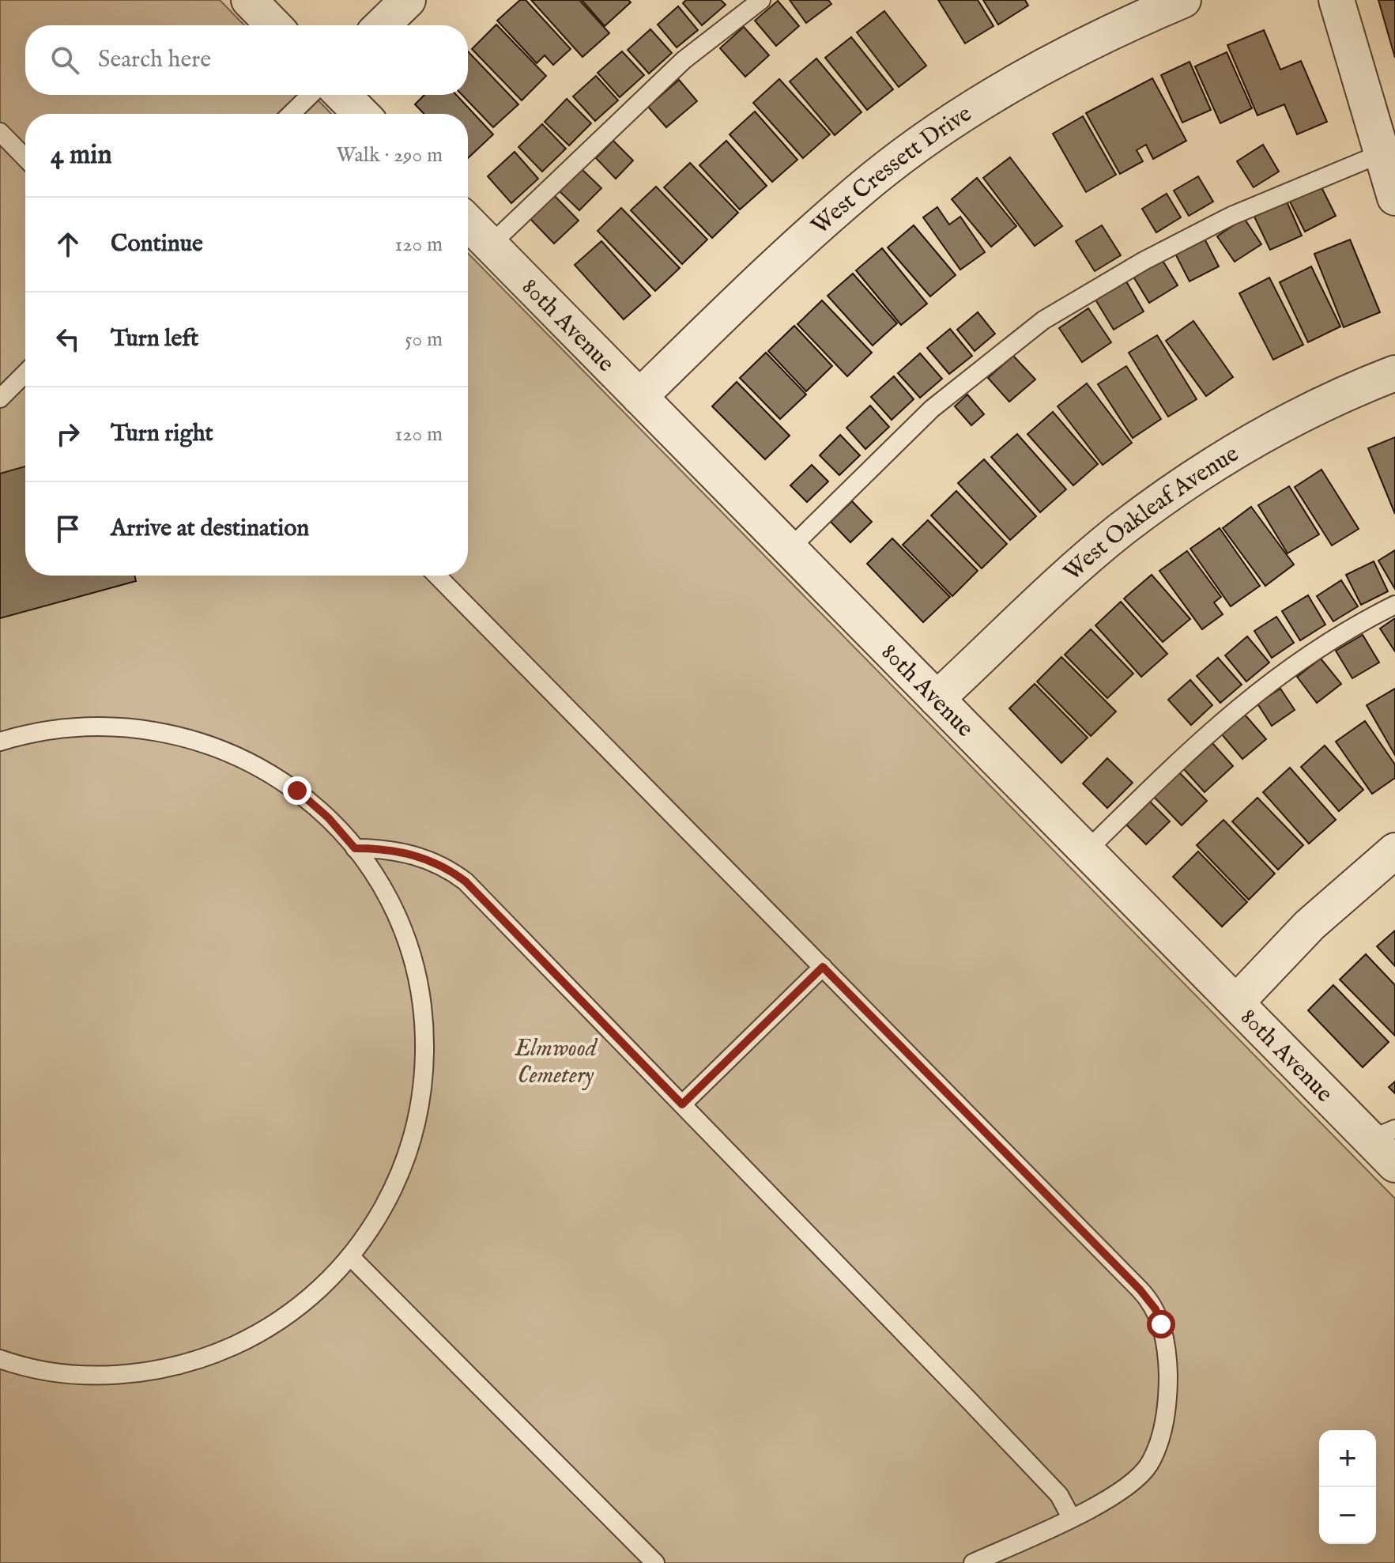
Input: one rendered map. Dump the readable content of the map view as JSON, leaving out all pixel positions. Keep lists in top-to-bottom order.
{
  "streets": {
    "street": ["West Cressett Drive", "80th Avenue", "West Oakleaf Avenue"]
  },
  "crossings": [
    ["West Cressett Drive", "80th Avenue"],
    ["80th Avenue", "West Oakleaf Avenue"]
  ],
  "parks": ["Elmwood Cemetery"],
  "page": {
    "search": "Search here",
    "heading": ["4 min", "Walk · 290 m"],
    "list": [
      ["Continue", "120 m"],
      ["Turn left", "50 m"],
      ["Turn right", "120 m"],
      "Arrive at destination"
    ],
    "map_buttons": ["+", "−"]
  }
}
